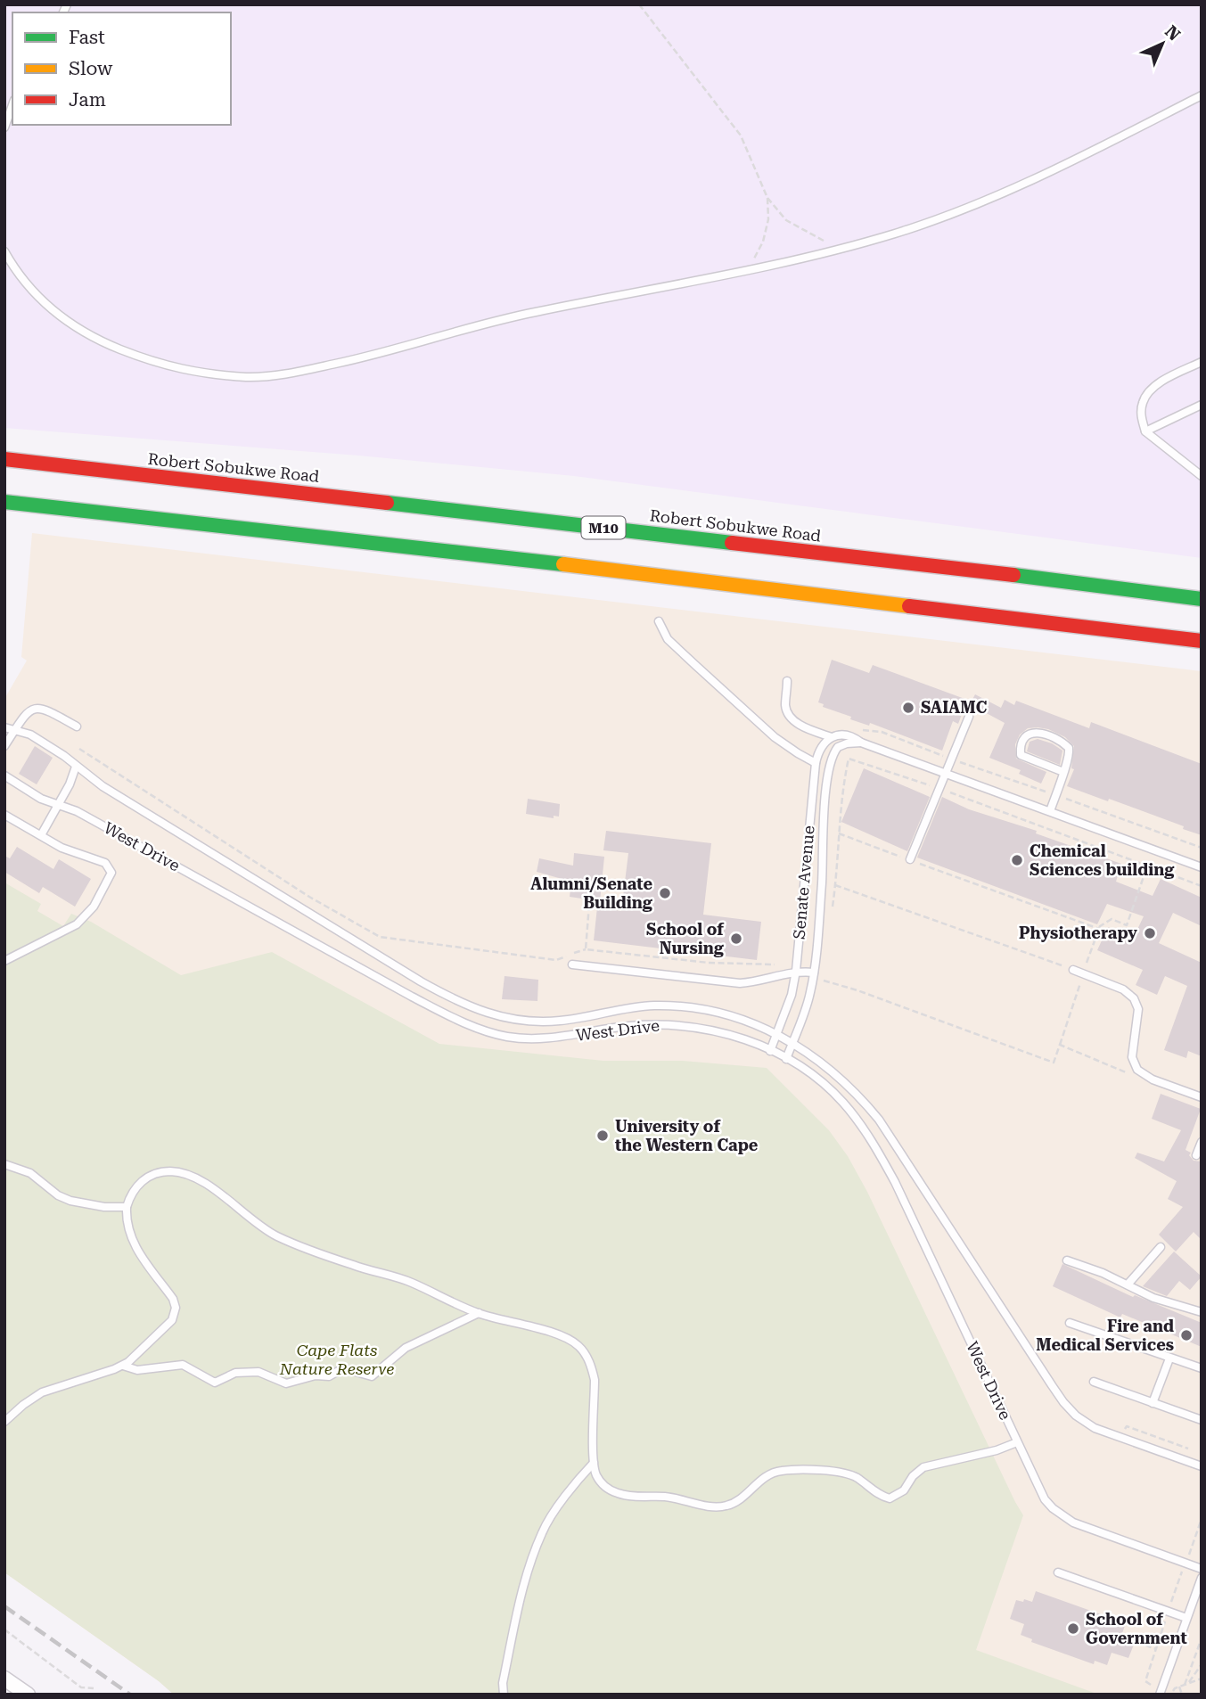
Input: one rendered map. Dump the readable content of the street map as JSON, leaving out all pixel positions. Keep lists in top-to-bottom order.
{
  "streets": {
    "main road": ["Robert Sobukwe Road", "M10"],
    "lane": ["West Drive", "Senate Avenue"]
  },
  "crossings": [
    ["West Drive", "Senate Avenue"]
  ],
  "parks": ["Cape Flats Nature Reserve"],
  "places": [
    "SAIAMC",
    "Chemical Sciences building",
    "Alumni/Senate Building",
    "Physiotherapy",
    "School of Nursing",
    "University of the Western Cape",
    "Fire and Medical Services",
    "School of Government"
  ],
  "legend": ["Fast", "Slow", "Jam"],
  "north": "top right"
}
